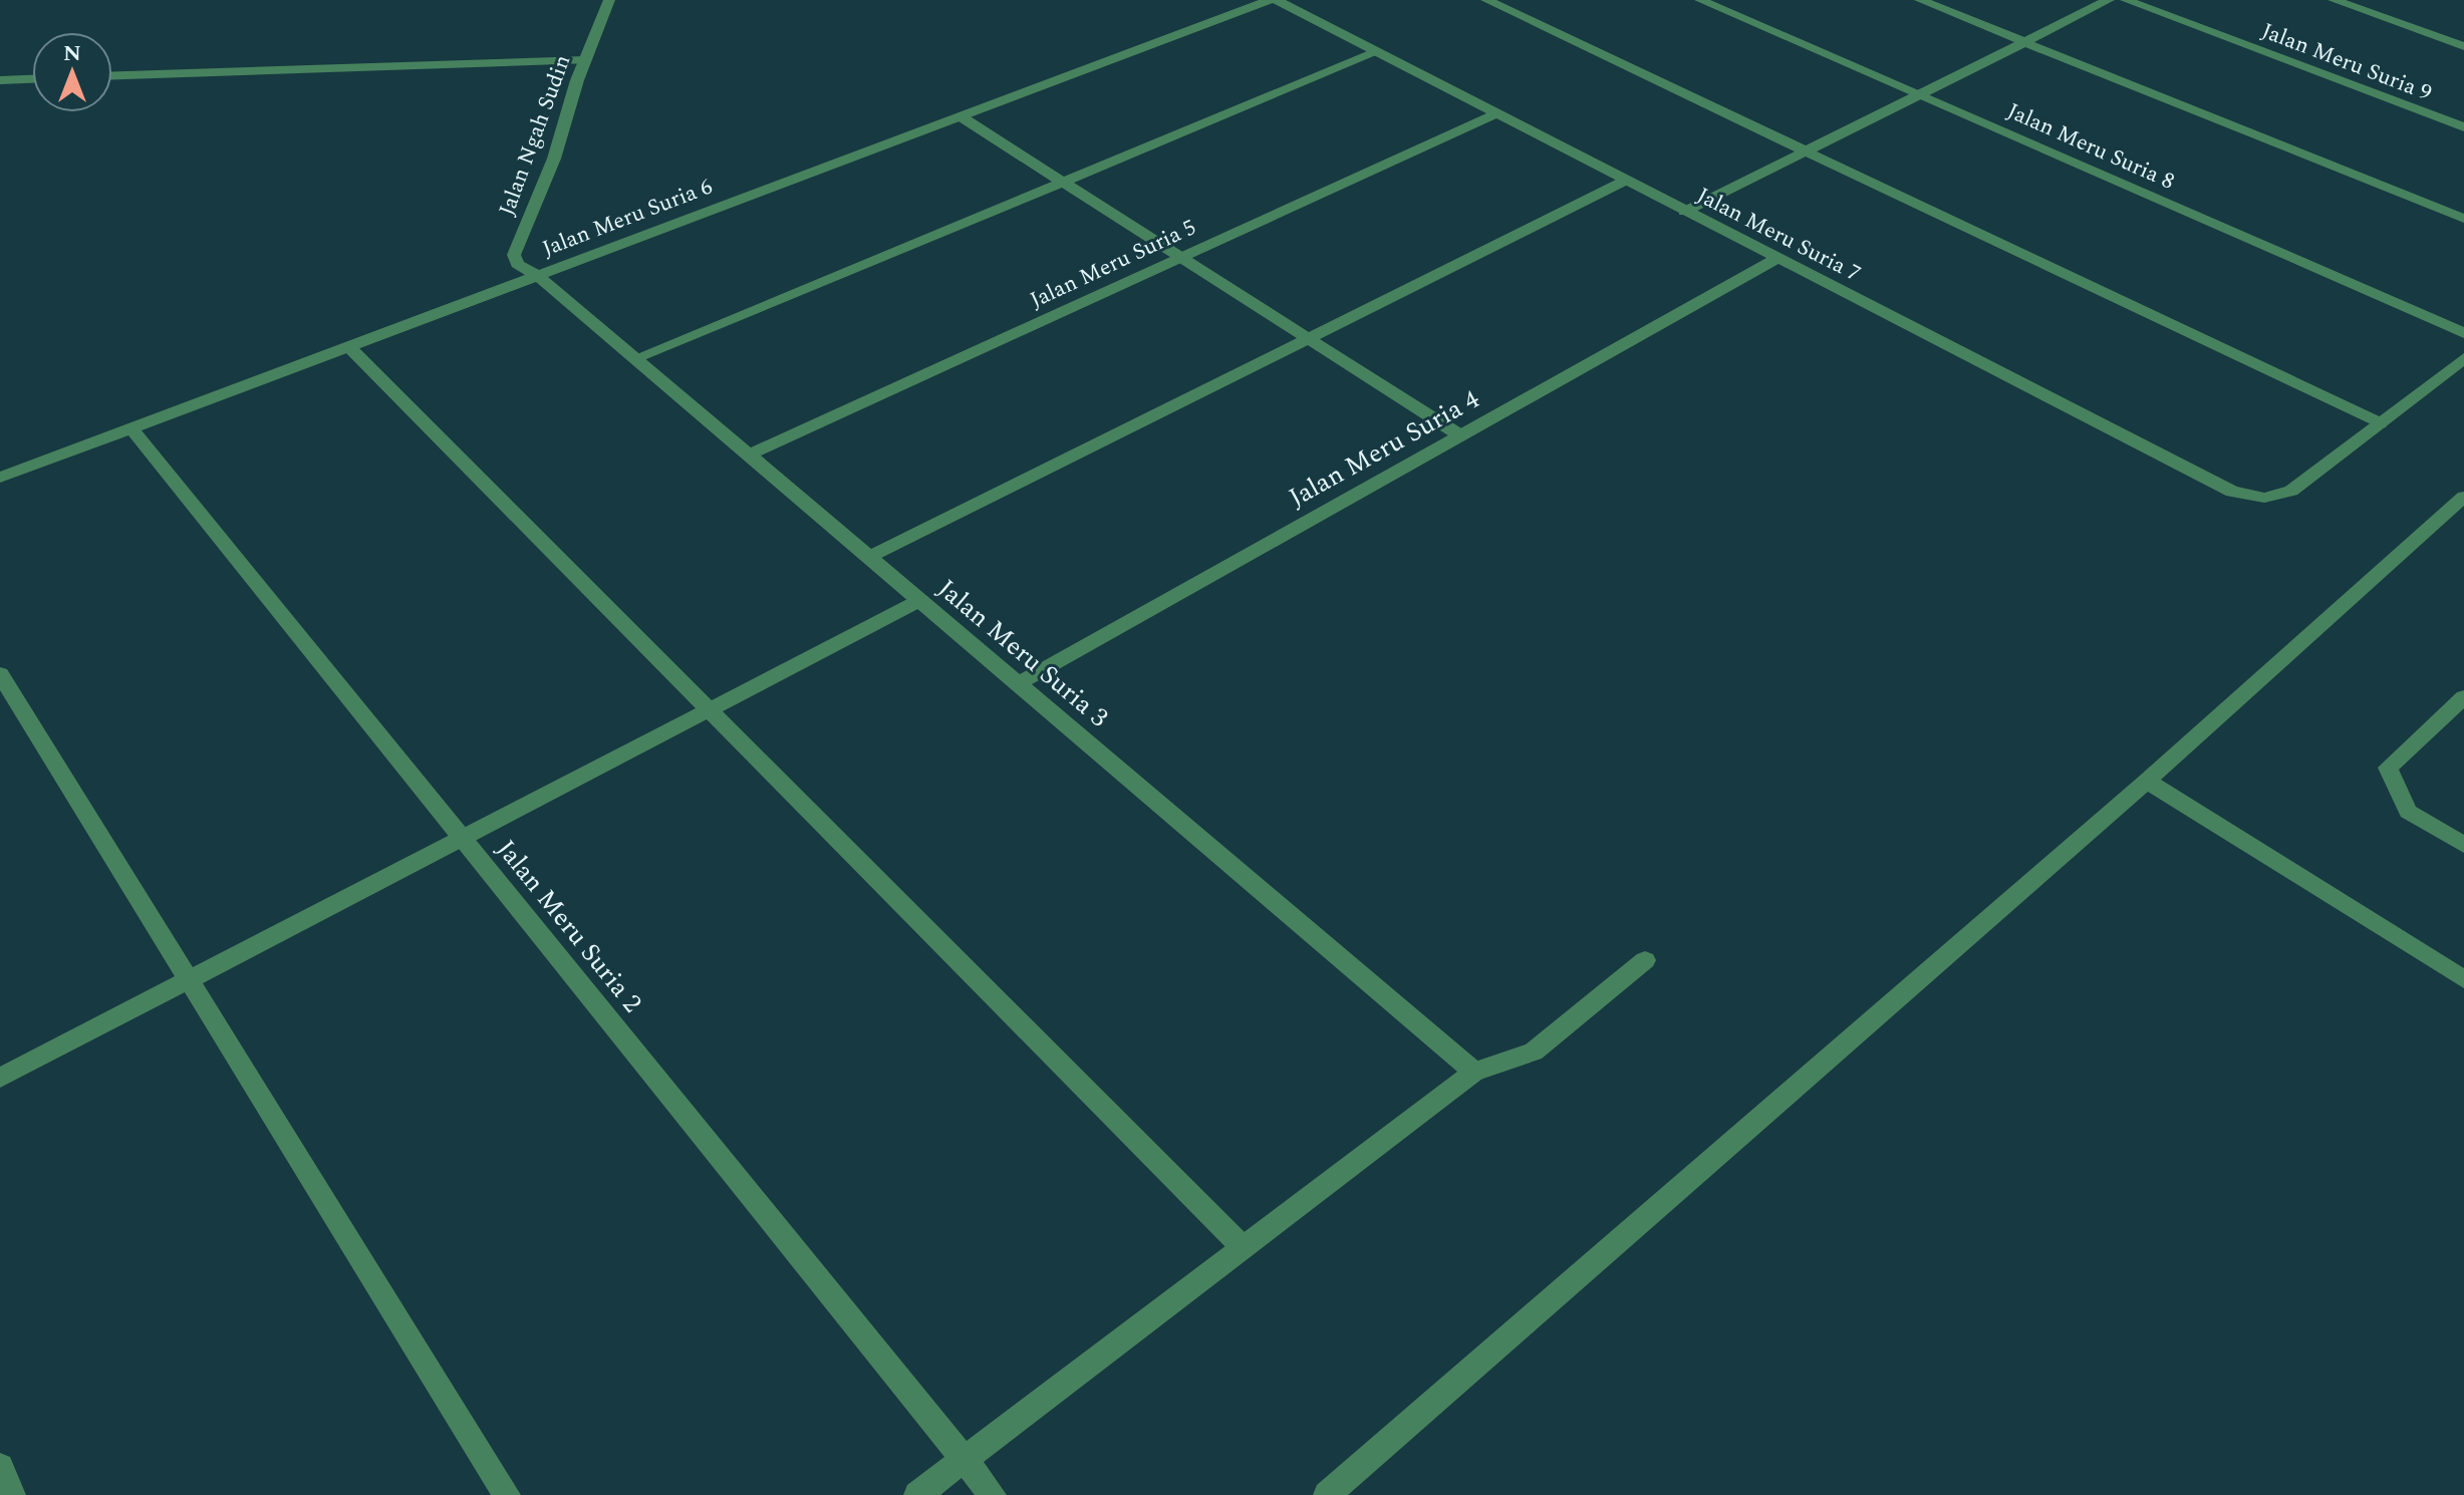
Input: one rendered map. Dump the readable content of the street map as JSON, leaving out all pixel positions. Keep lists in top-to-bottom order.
{
  "streets": {
    "street": [
      "Jalan Meru Suria 9",
      "Jalan Ngah Sudin",
      "Jalan Meru Suria 8",
      "Jalan Meru Suria 6",
      "Jalan Meru Suria 7",
      "Jalan Meru Suria 5",
      "Jalan Meru Suria 4",
      "Jalan Meru Suria 3",
      "Jalan Meru Suria 2"
    ]
  },
  "crossings": [
    ["Jalan Ngah Sudin", "Jalan Meru Suria 6"],
    ["Jalan Ngah Sudin", "Jalan Meru Suria 3"],
    ["Jalan Meru Suria 6", "Jalan Meru Suria 3"],
    ["Jalan Meru Suria 6", "Jalan Meru Suria 2"],
    ["Jalan Meru Suria 7", "Jalan Meru Suria 5"],
    ["Jalan Meru Suria 7", "Jalan Meru Suria 4"],
    ["Jalan Meru Suria 5", "Jalan Meru Suria 3"],
    ["Jalan Meru Suria 4", "Jalan Meru Suria 3"]
  ],
  "north": "top"
}
